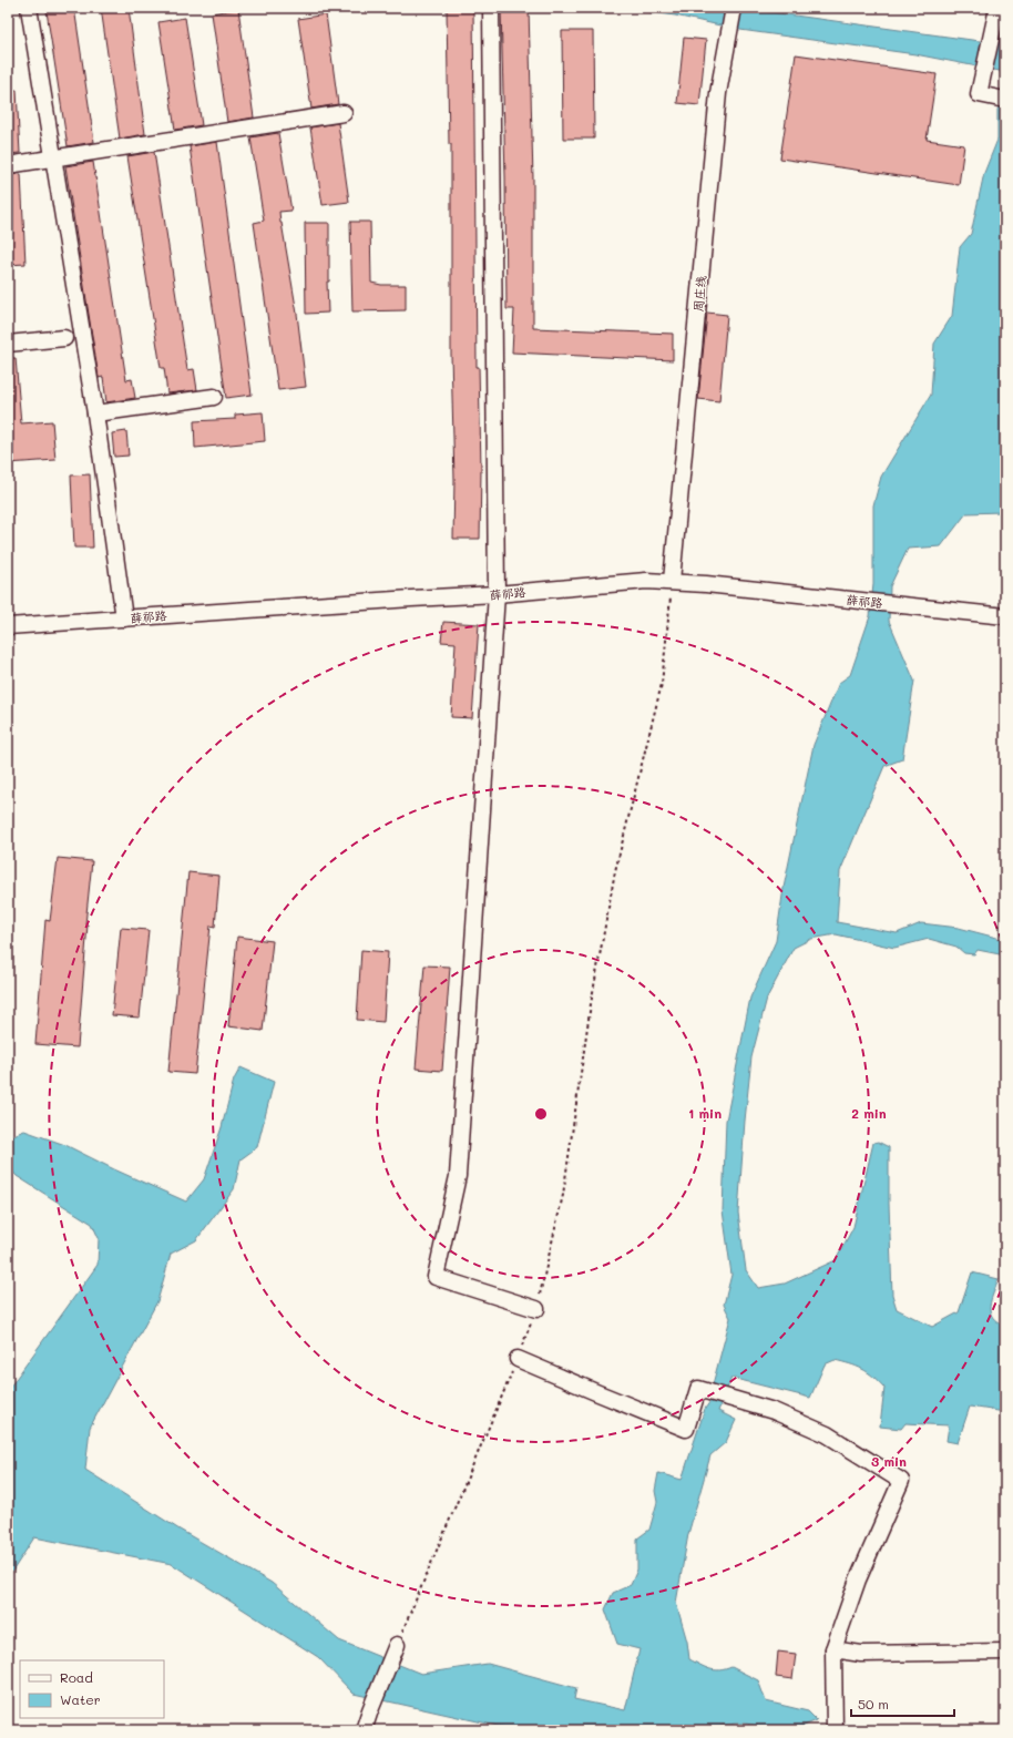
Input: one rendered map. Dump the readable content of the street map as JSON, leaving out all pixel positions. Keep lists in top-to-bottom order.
{
  "streets": {
    "street": ["周庄线", "薛祁路"]
  },
  "crossings": [
    ["周庄线", "薛祁路"]
  ],
  "legend": ["Road", "Water"],
  "scale_bar": "50 m",
  "rings": ["1 min", "2 min", "3 min"]
}
